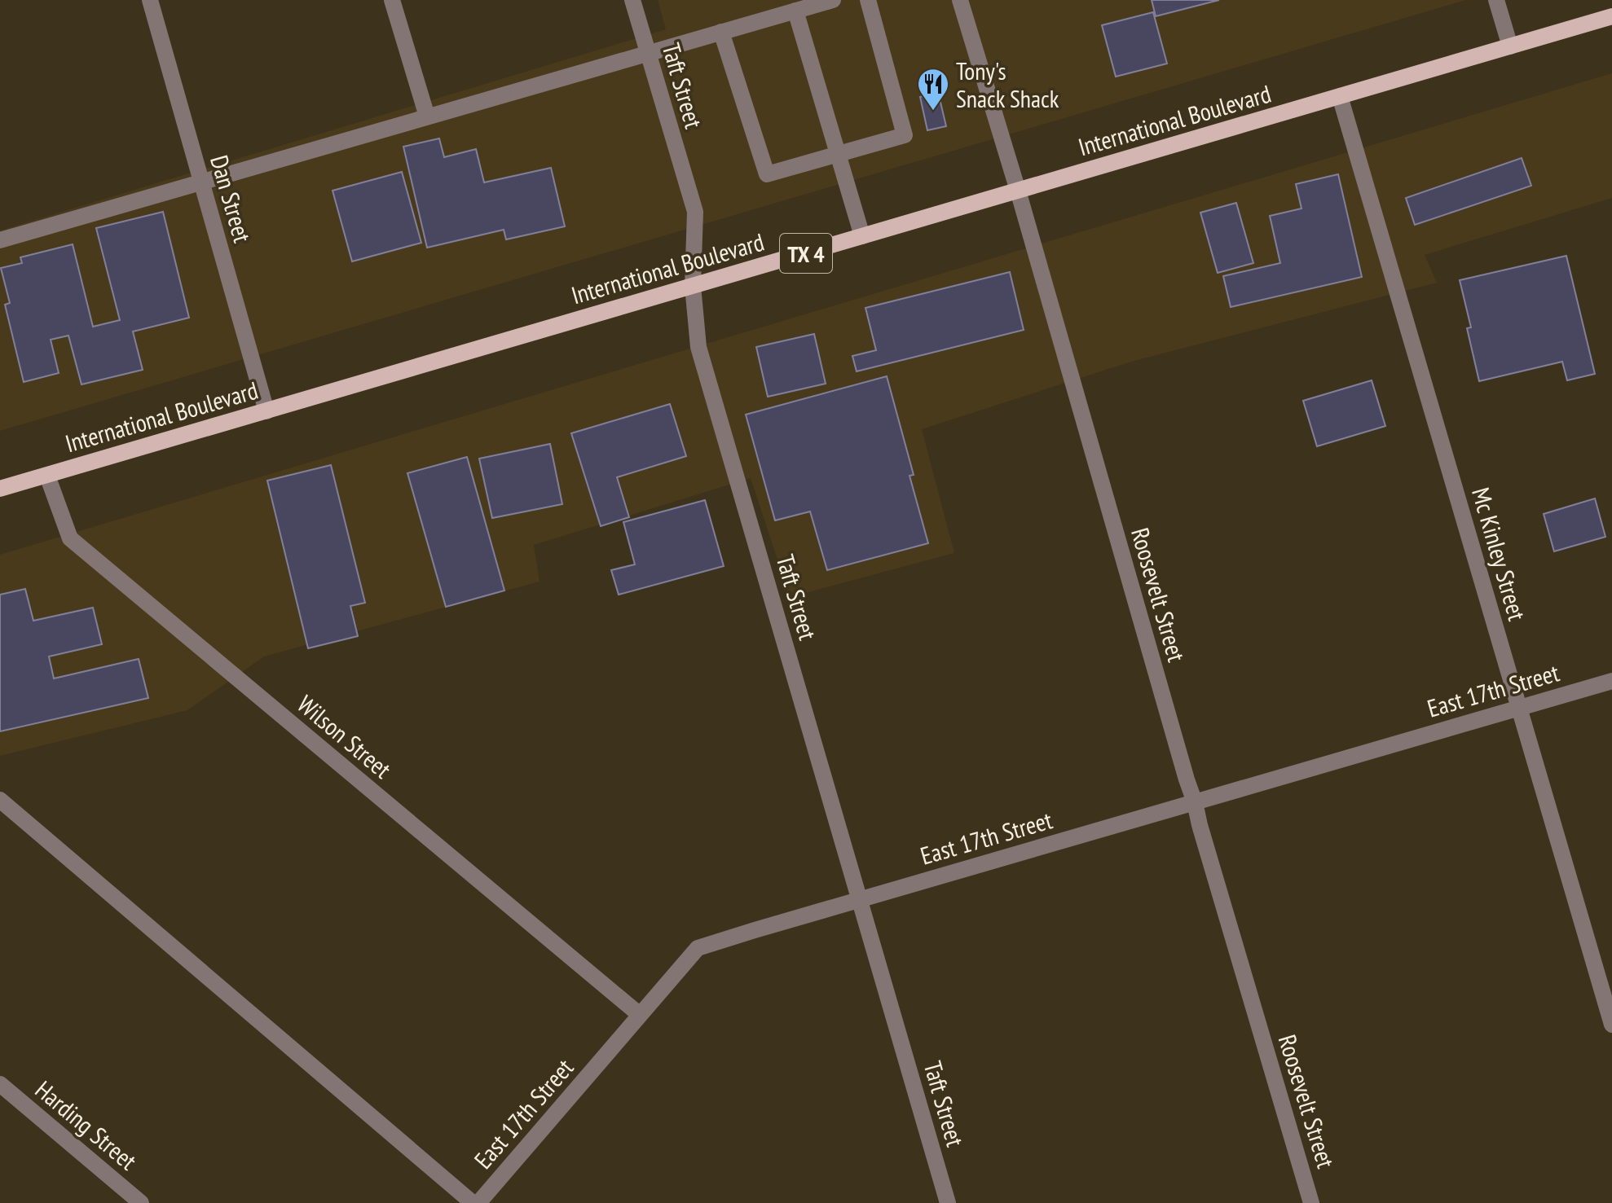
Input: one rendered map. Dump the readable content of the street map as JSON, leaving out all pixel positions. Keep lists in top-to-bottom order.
{
  "streets": {
    "main road": ["International Boulevard", "TX 4"],
    "street": [
      "Taft Street",
      "Dan Street",
      "Mc Kinley Street",
      "Roosevelt Street",
      "East 17th Street",
      "Wilson Street",
      "Harding Street"
    ]
  },
  "crossings": [
    ["Taft Street", "International Boulevard"],
    ["Taft Street", "East 17th Street"],
    ["International Boulevard", "Dan Street"],
    ["International Boulevard", "Mc Kinley Street"],
    ["International Boulevard", "Roosevelt Street"],
    ["International Boulevard", "Wilson Street"],
    ["Mc Kinley Street", "East 17th Street"],
    ["Roosevelt Street", "East 17th Street"],
    ["East 17th Street", "Wilson Street"]
  ],
  "places": {
    "restaurant": ["Tony's Snack Shack"]
  }
}
